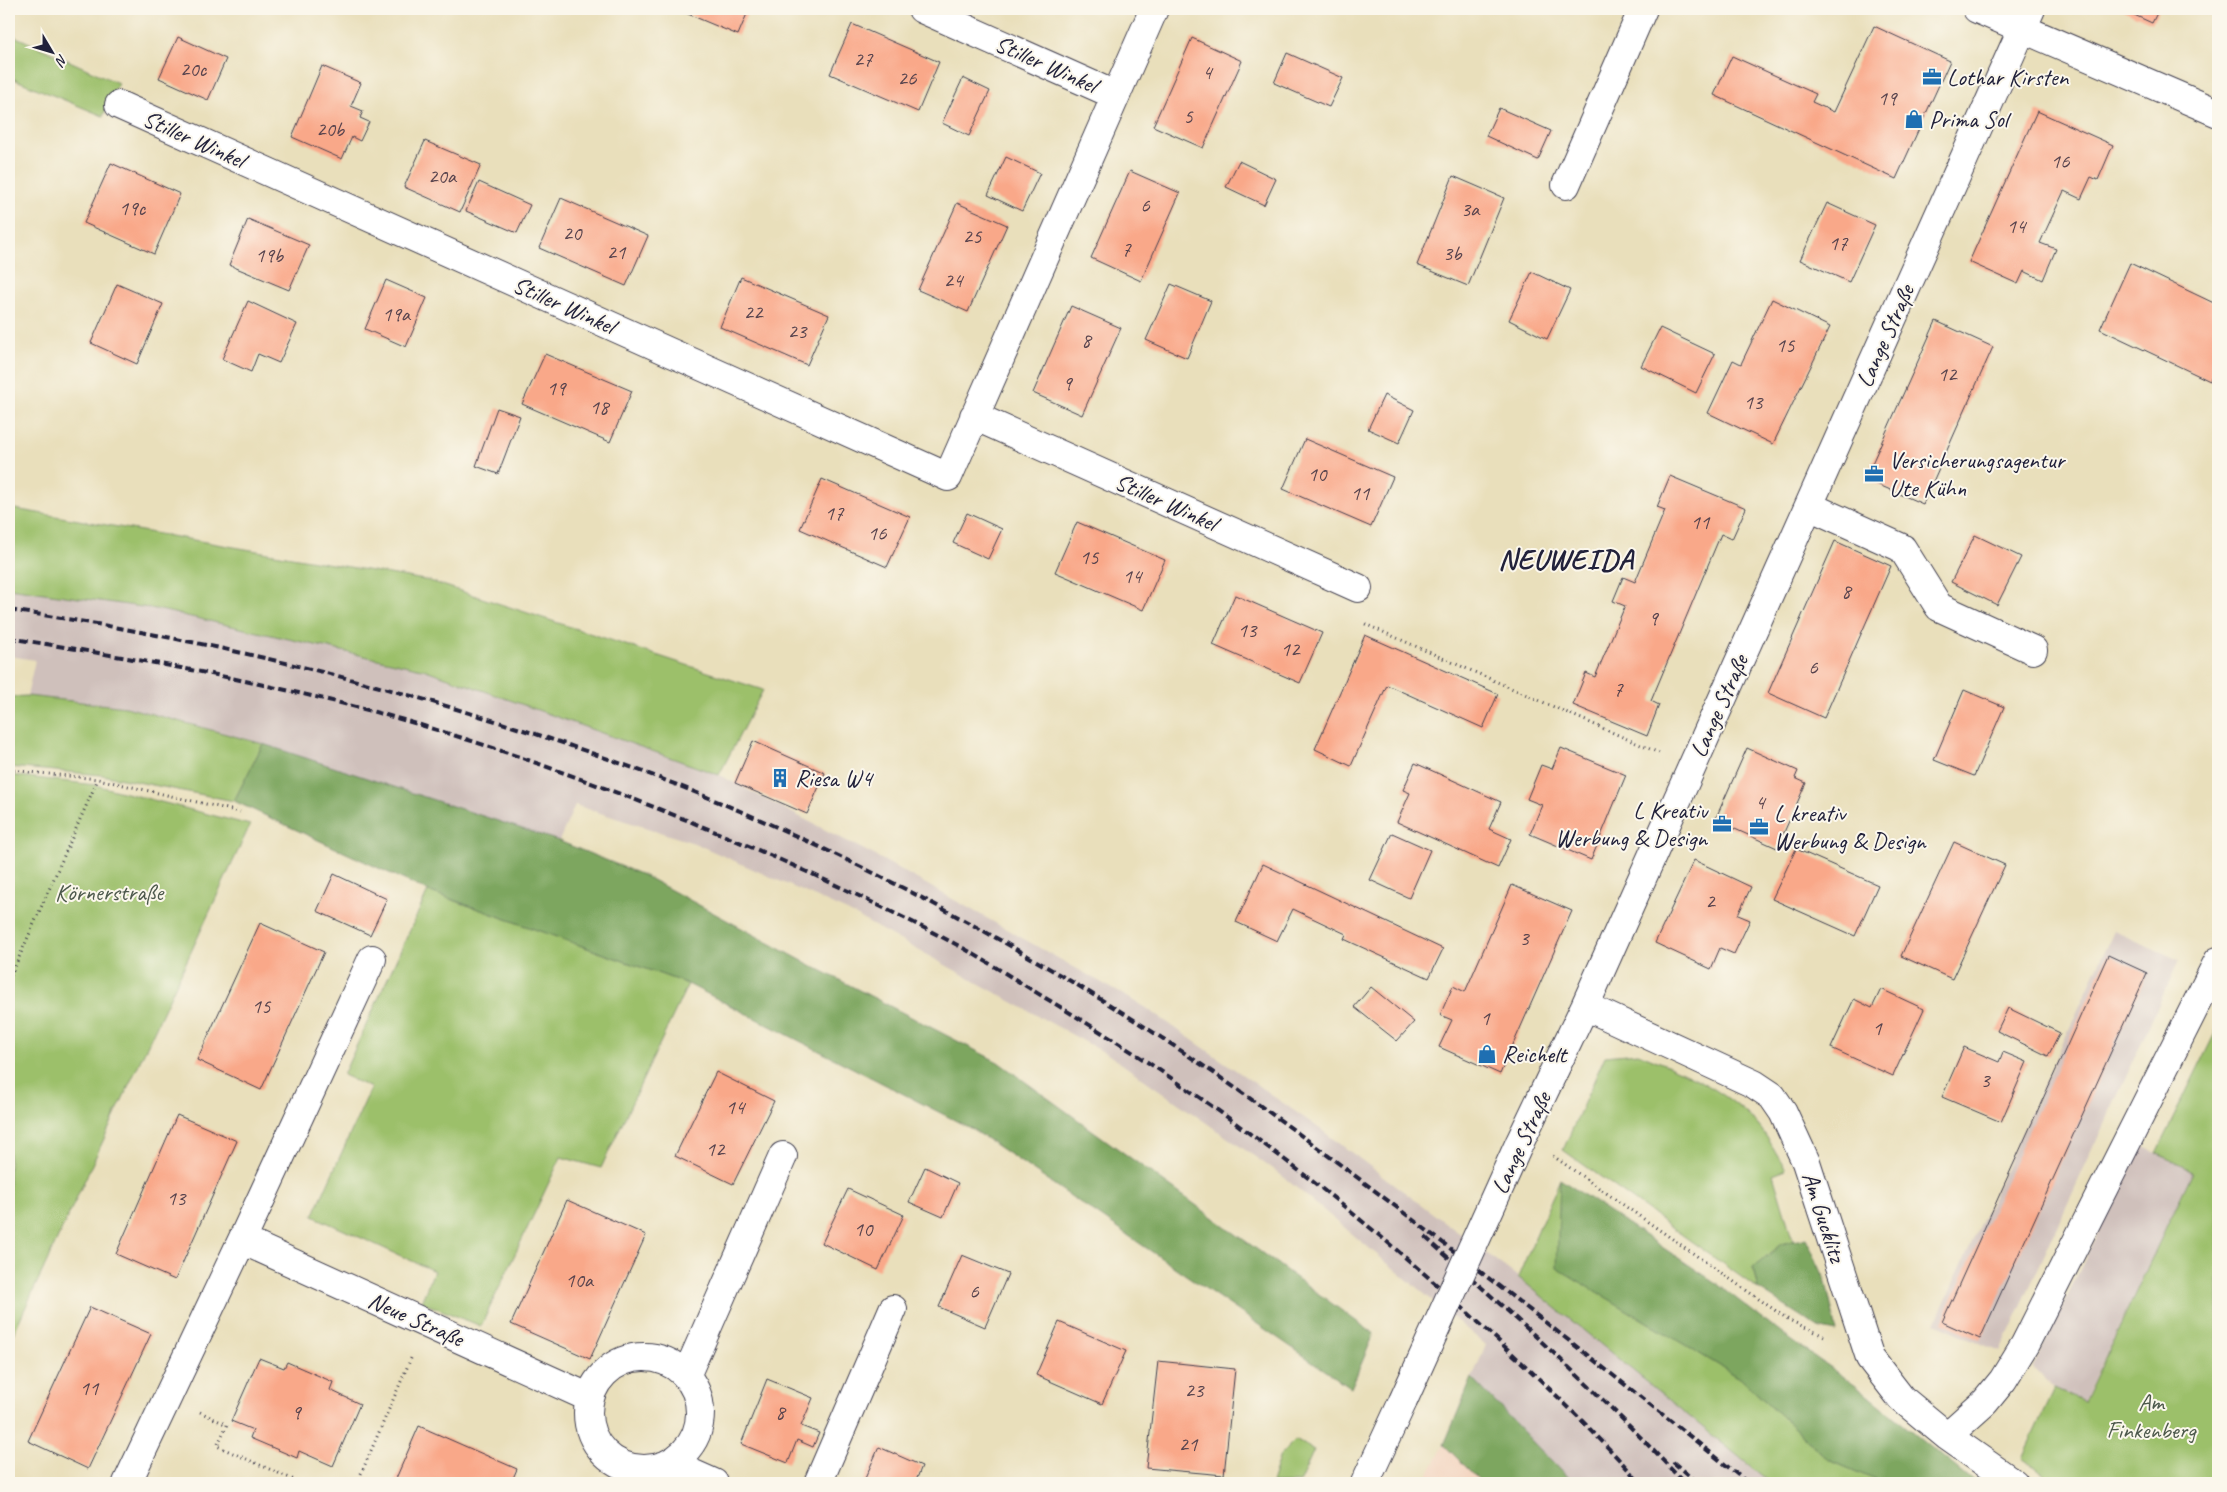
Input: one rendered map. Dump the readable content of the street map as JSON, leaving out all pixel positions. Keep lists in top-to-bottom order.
{
  "streets": {
    "street": [
      "Stiller Winkel",
      "Lange Straße",
      "Am Gucklitz",
      "Neue Straße"
    ]
  },
  "crossings": [
    ["Lange Straße", "Am Gucklitz"]
  ],
  "districts": ["NEUWEIDA"],
  "parks": ["Körnerstraße", "Am Finkenberg"],
  "places": {
    "office": [
      "Lothar Kirsten",
      "Versicherungsagentur Ute Kühn",
      "L Kreativ Werbung & Design",
      "L kreativ Werbung & Design"
    ],
    "shop": ["Prima Sol", "Reichelt"],
    "building": ["Riesa W4"]
  },
  "house_numbers": [
    "27",
    "20c",
    "4",
    "26",
    "19",
    "5",
    "20b",
    "16",
    "20a",
    "6",
    "19c",
    "3a",
    "14",
    "20",
    "25",
    "17",
    "7",
    "21",
    "3b",
    "19b",
    "24",
    "22",
    "19a",
    "23",
    "8",
    "15",
    "12",
    "9",
    "19",
    "13",
    "18",
    "10",
    "11",
    "17",
    "11",
    "16",
    "15",
    "14",
    "8",
    "9",
    "13",
    "12",
    "6",
    "7",
    "4",
    "2",
    "3",
    "15",
    "1",
    "1",
    "3",
    "14",
    "12",
    "13",
    "10",
    "10a",
    "6",
    "11",
    "23",
    "9",
    "8",
    "21"
  ],
  "north": "bottom right"
}
